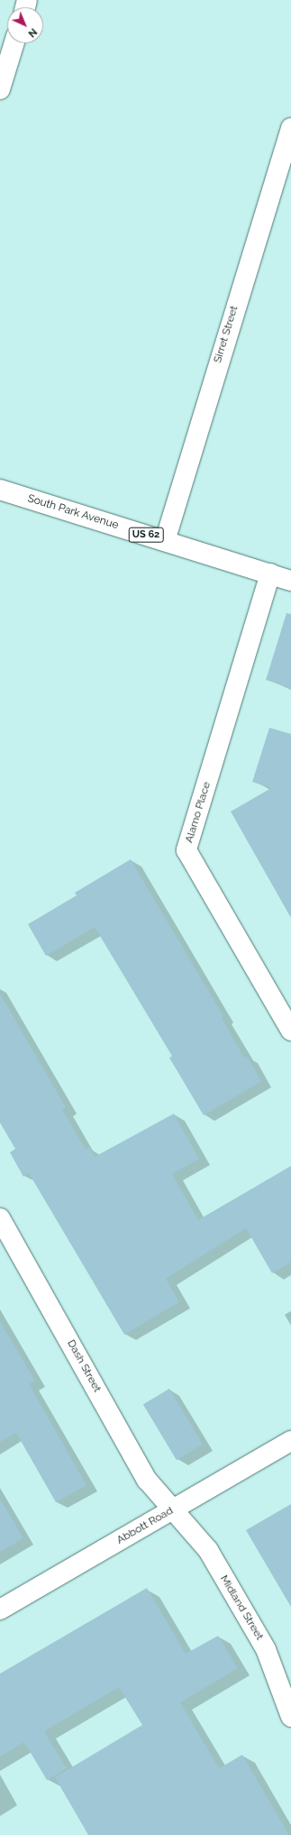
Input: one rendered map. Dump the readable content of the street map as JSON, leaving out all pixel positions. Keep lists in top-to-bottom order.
{
  "streets": {
    "street": [
      "Sirret Street",
      "South Park Avenue",
      "US 62",
      "Alamo Place",
      "Dash Street",
      "Abbott Road",
      "Midland Street"
    ]
  },
  "crossings": [
    ["Sirret Street", "South Park Avenue"],
    ["South Park Avenue", "Alamo Place"],
    ["Dash Street", "Abbott Road"],
    ["Dash Street", "Midland Street"],
    ["Abbott Road", "Midland Street"]
  ],
  "north": "bottom right"
}
